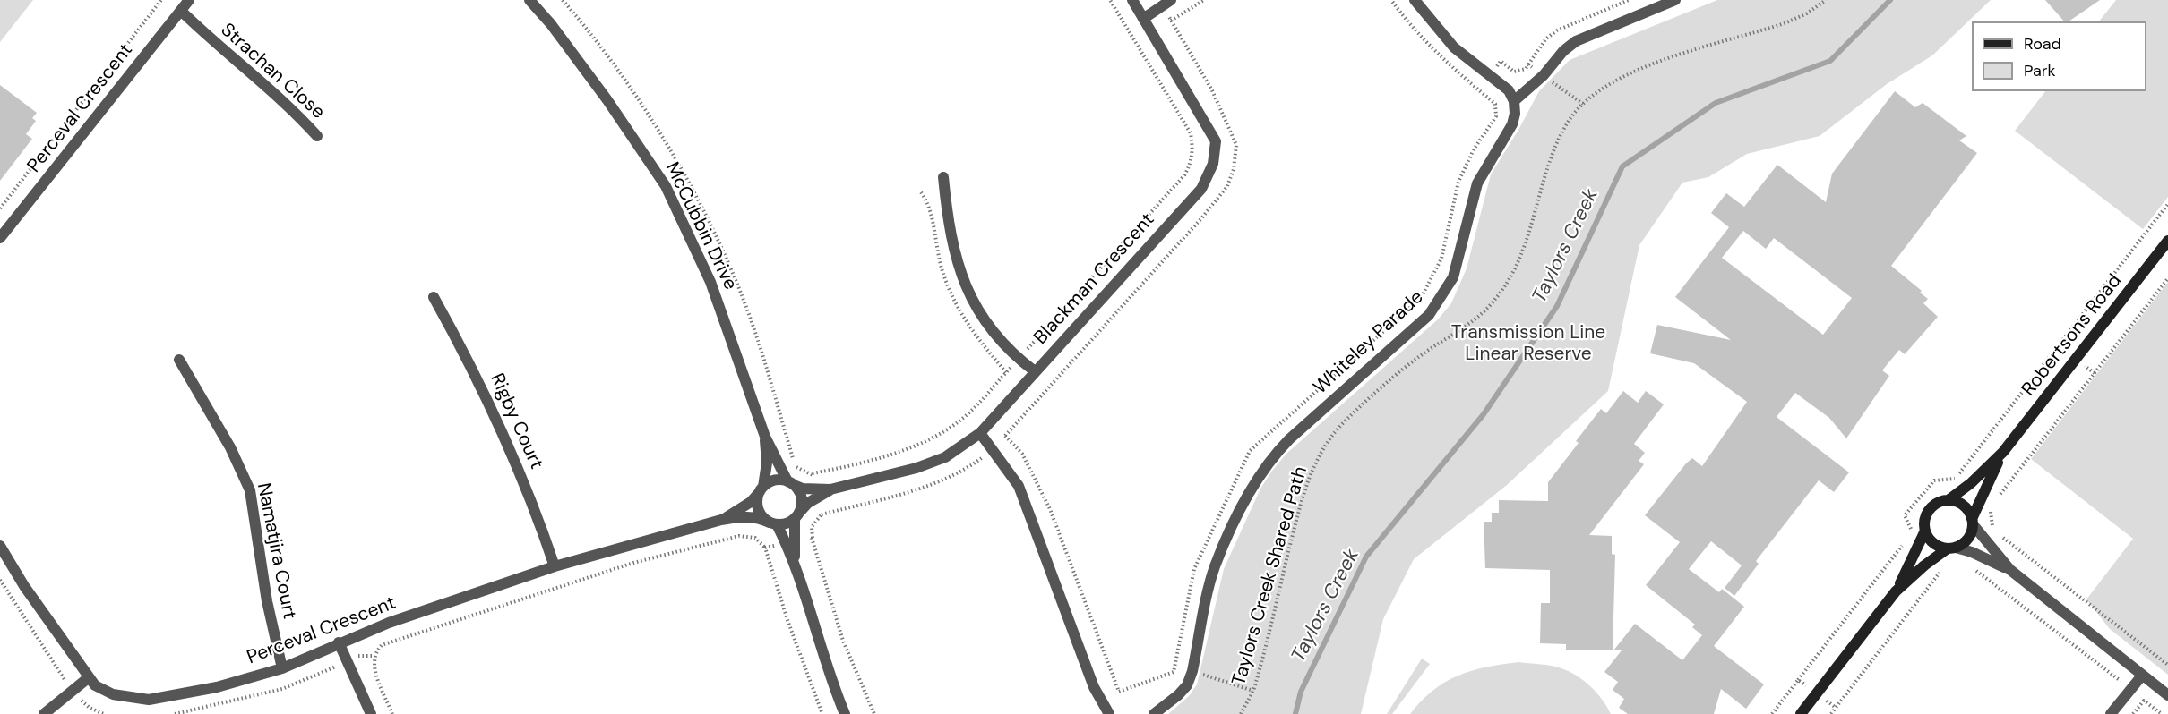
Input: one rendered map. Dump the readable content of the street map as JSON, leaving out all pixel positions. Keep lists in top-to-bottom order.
{
  "streets": {
    "street": [
      "Strachan Close",
      "Perceval Crescent",
      "McCubbin Drive",
      "Blackman Crescent",
      "Robertsons Road",
      "Whiteley Parade",
      "Rigby Court",
      "Namatjira Court"
    ],
    "path": ["Taylors Creek Shared Path"]
  },
  "crossings": [
    ["Strachan Close", "Perceval Crescent"],
    ["Perceval Crescent", "McCubbin Drive"],
    ["Perceval Crescent", "Blackman Crescent"],
    ["Perceval Crescent", "Rigby Court"],
    ["Perceval Crescent", "Namatjira Court"],
    ["McCubbin Drive", "Blackman Crescent"]
  ],
  "water": ["Taylors Creek"],
  "parks": ["Transmission Line Linear Reserve"],
  "legend": ["Road", "Park"]
}
